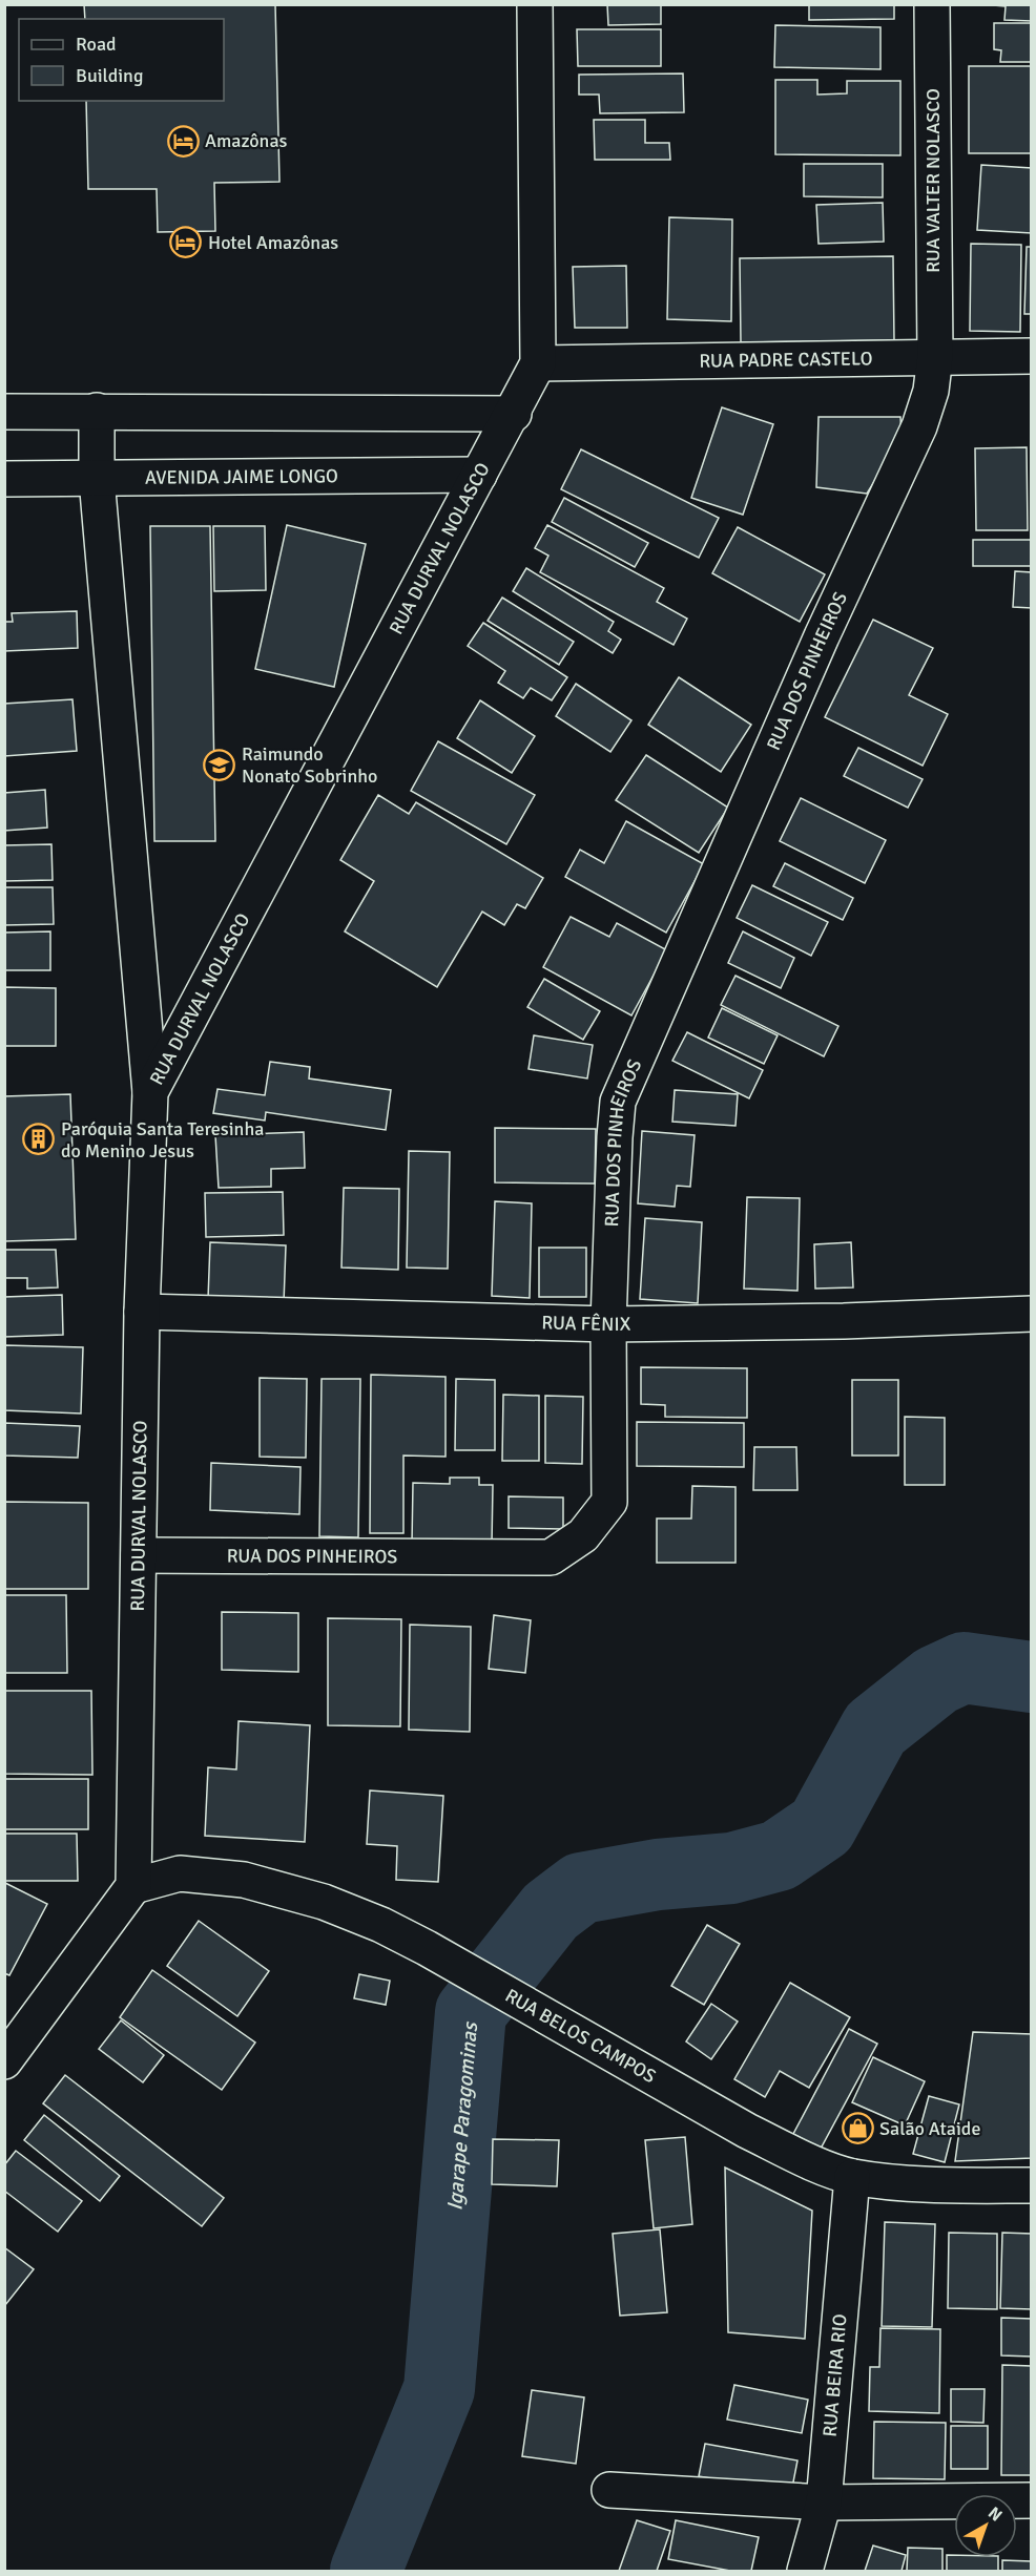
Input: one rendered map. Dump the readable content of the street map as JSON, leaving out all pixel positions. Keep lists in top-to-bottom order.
{
  "streets": {
    "street": [
      "RUA VALTER NOLASCO",
      "RUA PADRE CASTELO",
      "AVENIDA JAIME LONGO",
      "RUA DURVAL NOLASCO",
      "RUA DOS PINHEIROS",
      "RUA FÊNIX",
      "RUA BELOS CAMPOS",
      "RUA BEIRA RIO"
    ]
  },
  "crossings": [
    ["RUA VALTER NOLASCO", "RUA PADRE CASTELO"],
    ["RUA VALTER NOLASCO", "RUA DOS PINHEIROS"],
    ["RUA PADRE CASTELO", "RUA DURVAL NOLASCO"],
    ["RUA PADRE CASTELO", "RUA DOS PINHEIROS"],
    ["AVENIDA JAIME LONGO", "RUA DURVAL NOLASCO"],
    ["RUA DURVAL NOLASCO", "RUA DOS PINHEIROS"],
    ["RUA DURVAL NOLASCO", "RUA FÊNIX"],
    ["RUA DURVAL NOLASCO", "RUA BELOS CAMPOS"],
    ["RUA DOS PINHEIROS", "RUA FÊNIX"],
    ["RUA BELOS CAMPOS", "RUA BEIRA RIO"]
  ],
  "water": ["Igarape Paragominas"],
  "places": {
    "hotel": ["Amazônas", "Hotel Amazônas"],
    "school or university": ["Raimundo Nonato Sobrinho"],
    "building": ["Paróquia Santa Teresinha do Menino Jesus"],
    "shop": ["Salão Ataide"]
  },
  "legend": ["Road", "Building"],
  "north": "top right"
}
